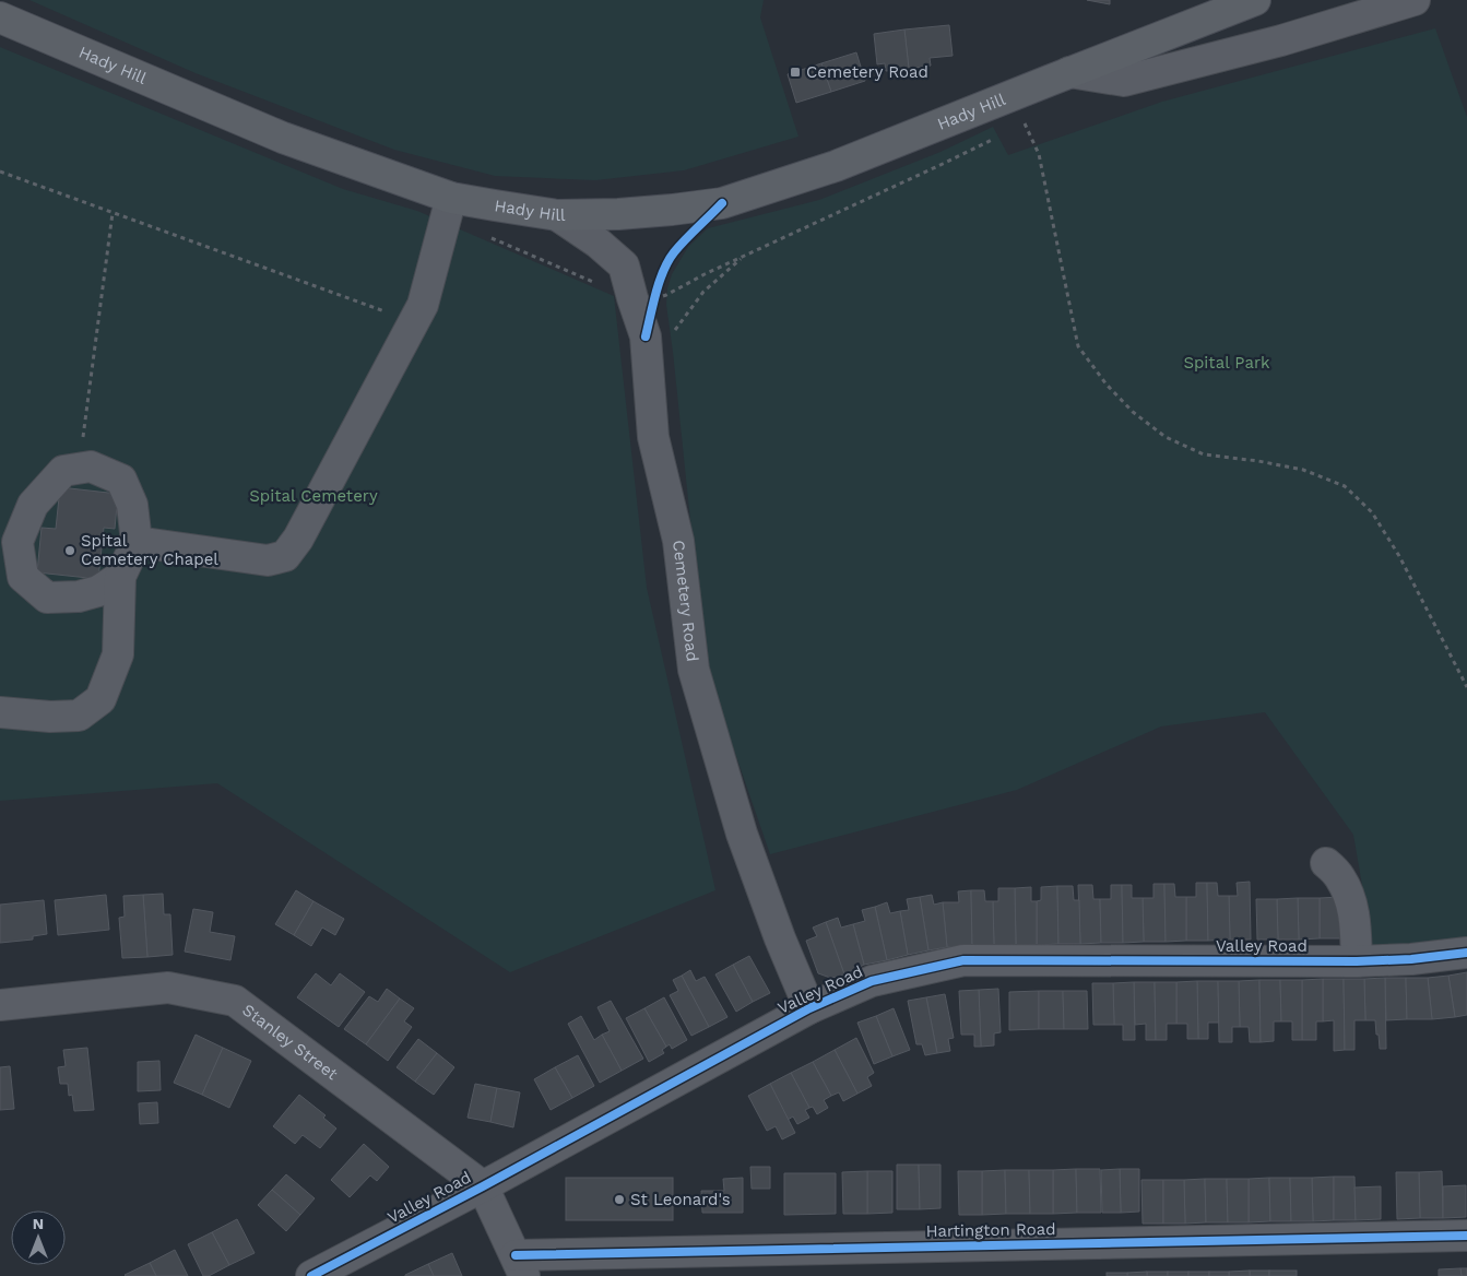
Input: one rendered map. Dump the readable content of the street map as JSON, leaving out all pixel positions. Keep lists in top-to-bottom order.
{
  "streets": {
    "main road": ["Hady Hill"],
    "street": [
      "Cemetery Road",
      "Valley Road",
      "Stanley Street",
      "Hartington Road"
    ]
  },
  "crossings": [
    ["Hady Hill", "Cemetery Road"],
    ["Cemetery Road", "Valley Road"],
    ["Valley Road", "Stanley Street"]
  ],
  "parks": ["Spital Park", "Spital Cemetery"],
  "places": {
    "transit": ["Cemetery Road"],
    "other": ["Spital Cemetery Chapel", "St Leonard's"]
  },
  "north": "top"
}
